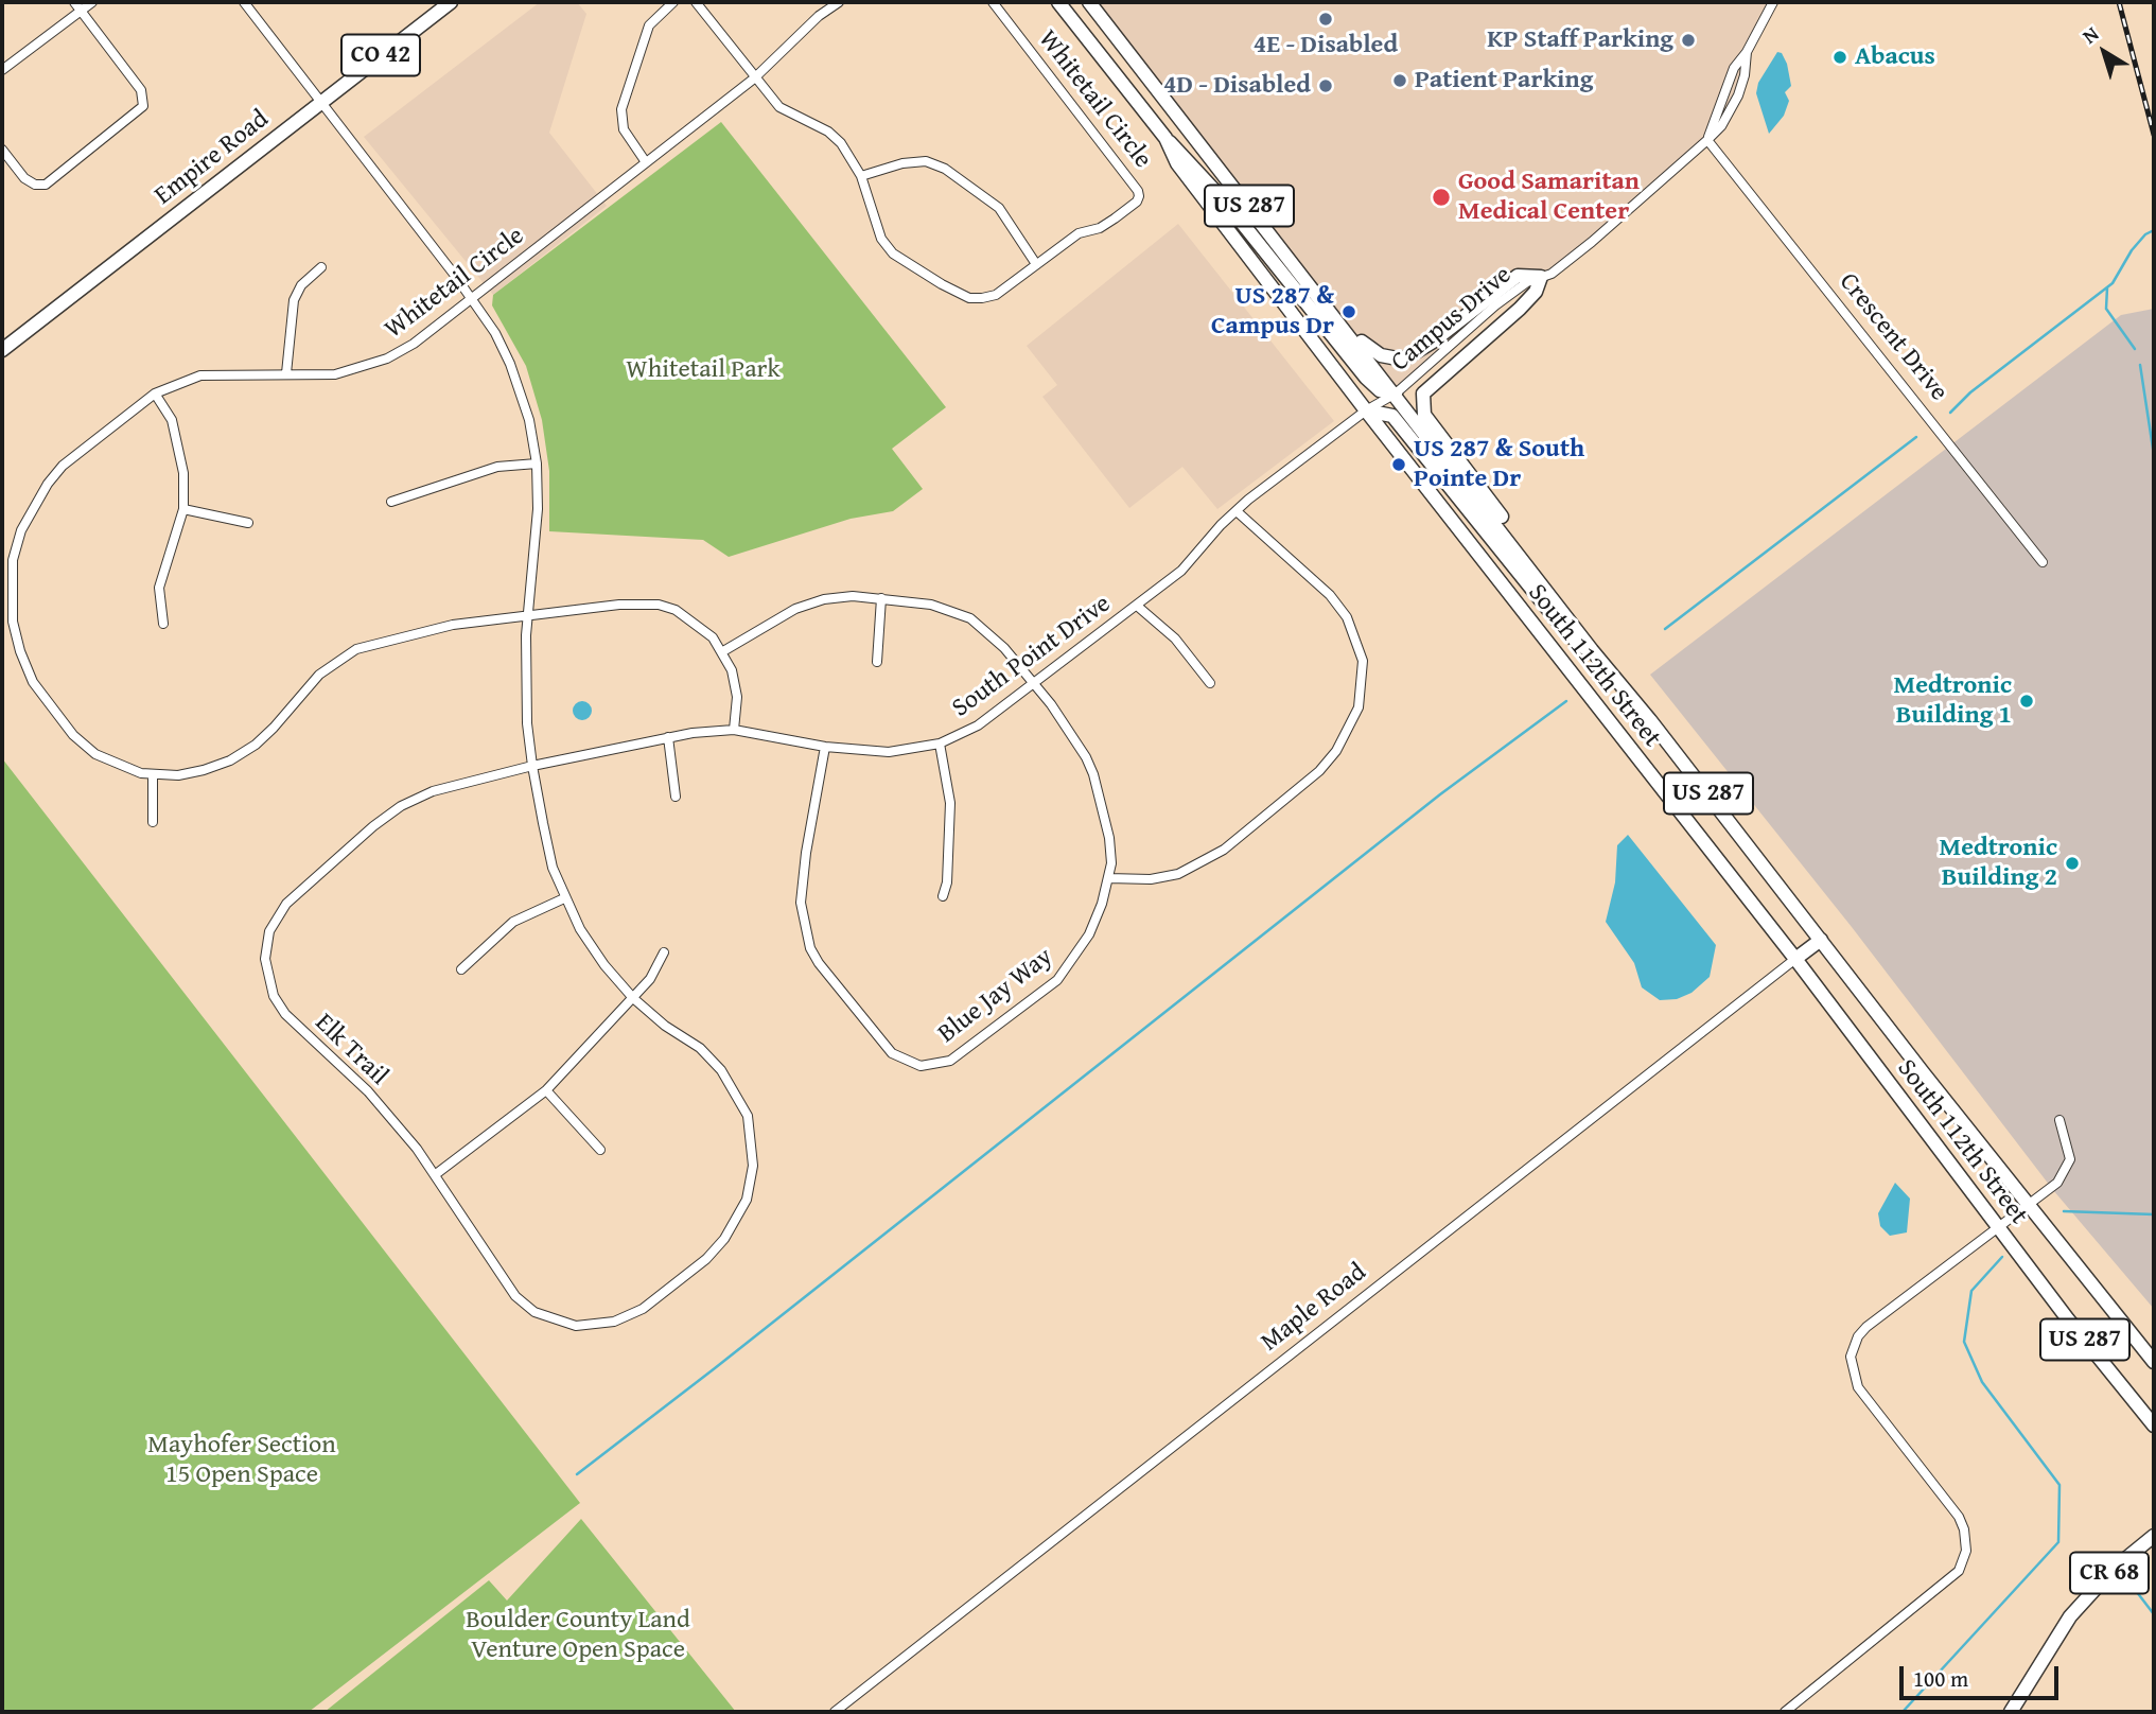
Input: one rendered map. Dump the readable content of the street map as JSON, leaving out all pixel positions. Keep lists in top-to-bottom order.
{
  "streets": {
    "main road": [
      "CO 42",
      "Empire Road",
      "US 287",
      "South 112th Street",
      "Maple Road",
      "CR 68"
    ],
    "street": [
      "Whitetail Circle",
      "Campus Drive",
      "Crescent Drive",
      "South Point Drive",
      "Blue Jay Way",
      "Elk Trail"
    ]
  },
  "crossings": [
    ["Whitetail Circle", "South Point Drive"],
    ["Whitetail Circle", "Blue Jay Way"],
    ["Whitetail Circle", "Elk Trail"],
    ["Empire Road", "Elk Trail"],
    ["Campus Drive", "Crescent Drive"],
    ["Campus Drive", "South Point Drive"],
    ["Campus Drive", "South 112th Street"],
    ["South Point Drive", "South 112th Street"],
    ["South Point Drive", "Blue Jay Way"],
    ["South Point Drive", "Elk Trail"],
    ["South 112th Street", "Maple Road"]
  ],
  "parks": ["Whitetail Park", "Mayhofer Section 15 Open Space", "Boulder County Land Venture Open Space"],
  "places": [
    "4E - Disabled",
    "KP Staff Parking",
    "Abacus",
    "Patient Parking",
    "4D - Disabled",
    "Good Samaritan Medical Center",
    "US 287 & Campus Dr",
    "US 287 & South Pointe Dr",
    "Medtronic Building 1",
    "Medtronic Building 2"
  ],
  "scale_bar": "100 m",
  "north": "top left"
}
